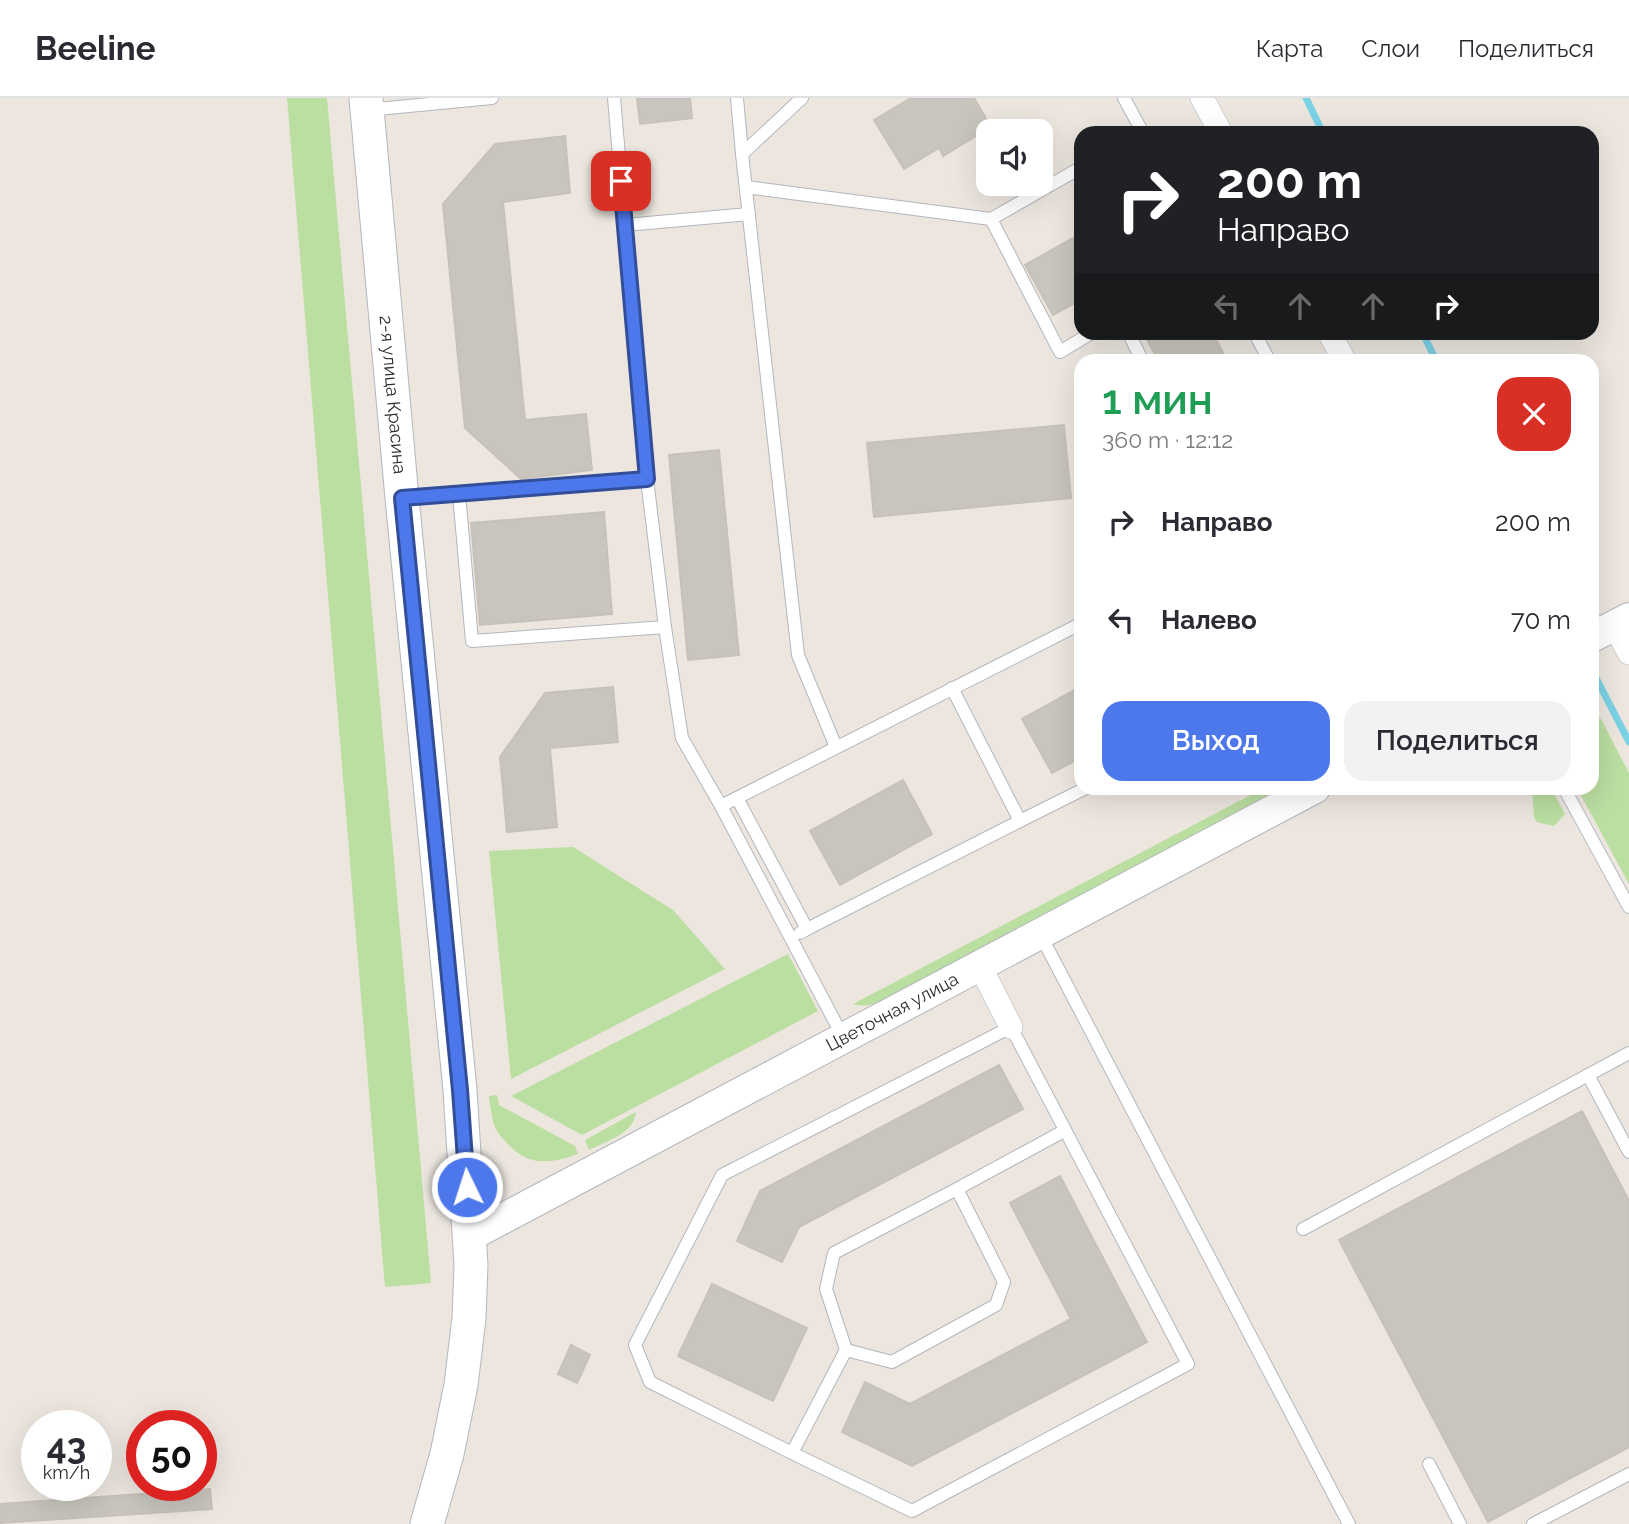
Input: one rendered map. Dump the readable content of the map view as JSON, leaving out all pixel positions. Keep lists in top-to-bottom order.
{
  "streets": {
    "main road": ["2-я улица Красина"],
    "street": ["Цветочная улица"]
  },
  "crossings": [
    ["2-я улица Красина", "Цветочная улица"]
  ],
  "page": {
    "header": "Beeline",
    "nav": ["Карта", "Слои", "Поделиться"],
    "turn": ["200 m", "Направо"],
    "heading": ["1 мин", "360 m · 12:12"],
    "list": [
      {
        "name": "Направо",
        "value": "200 m"
      },
      {
        "name": "Налево",
        "value": "70 m"
      }
    ],
    "buttons": ["Выход", "Поделиться"],
    "speed": "43 km/h",
    "limit": "50"
  }
}
